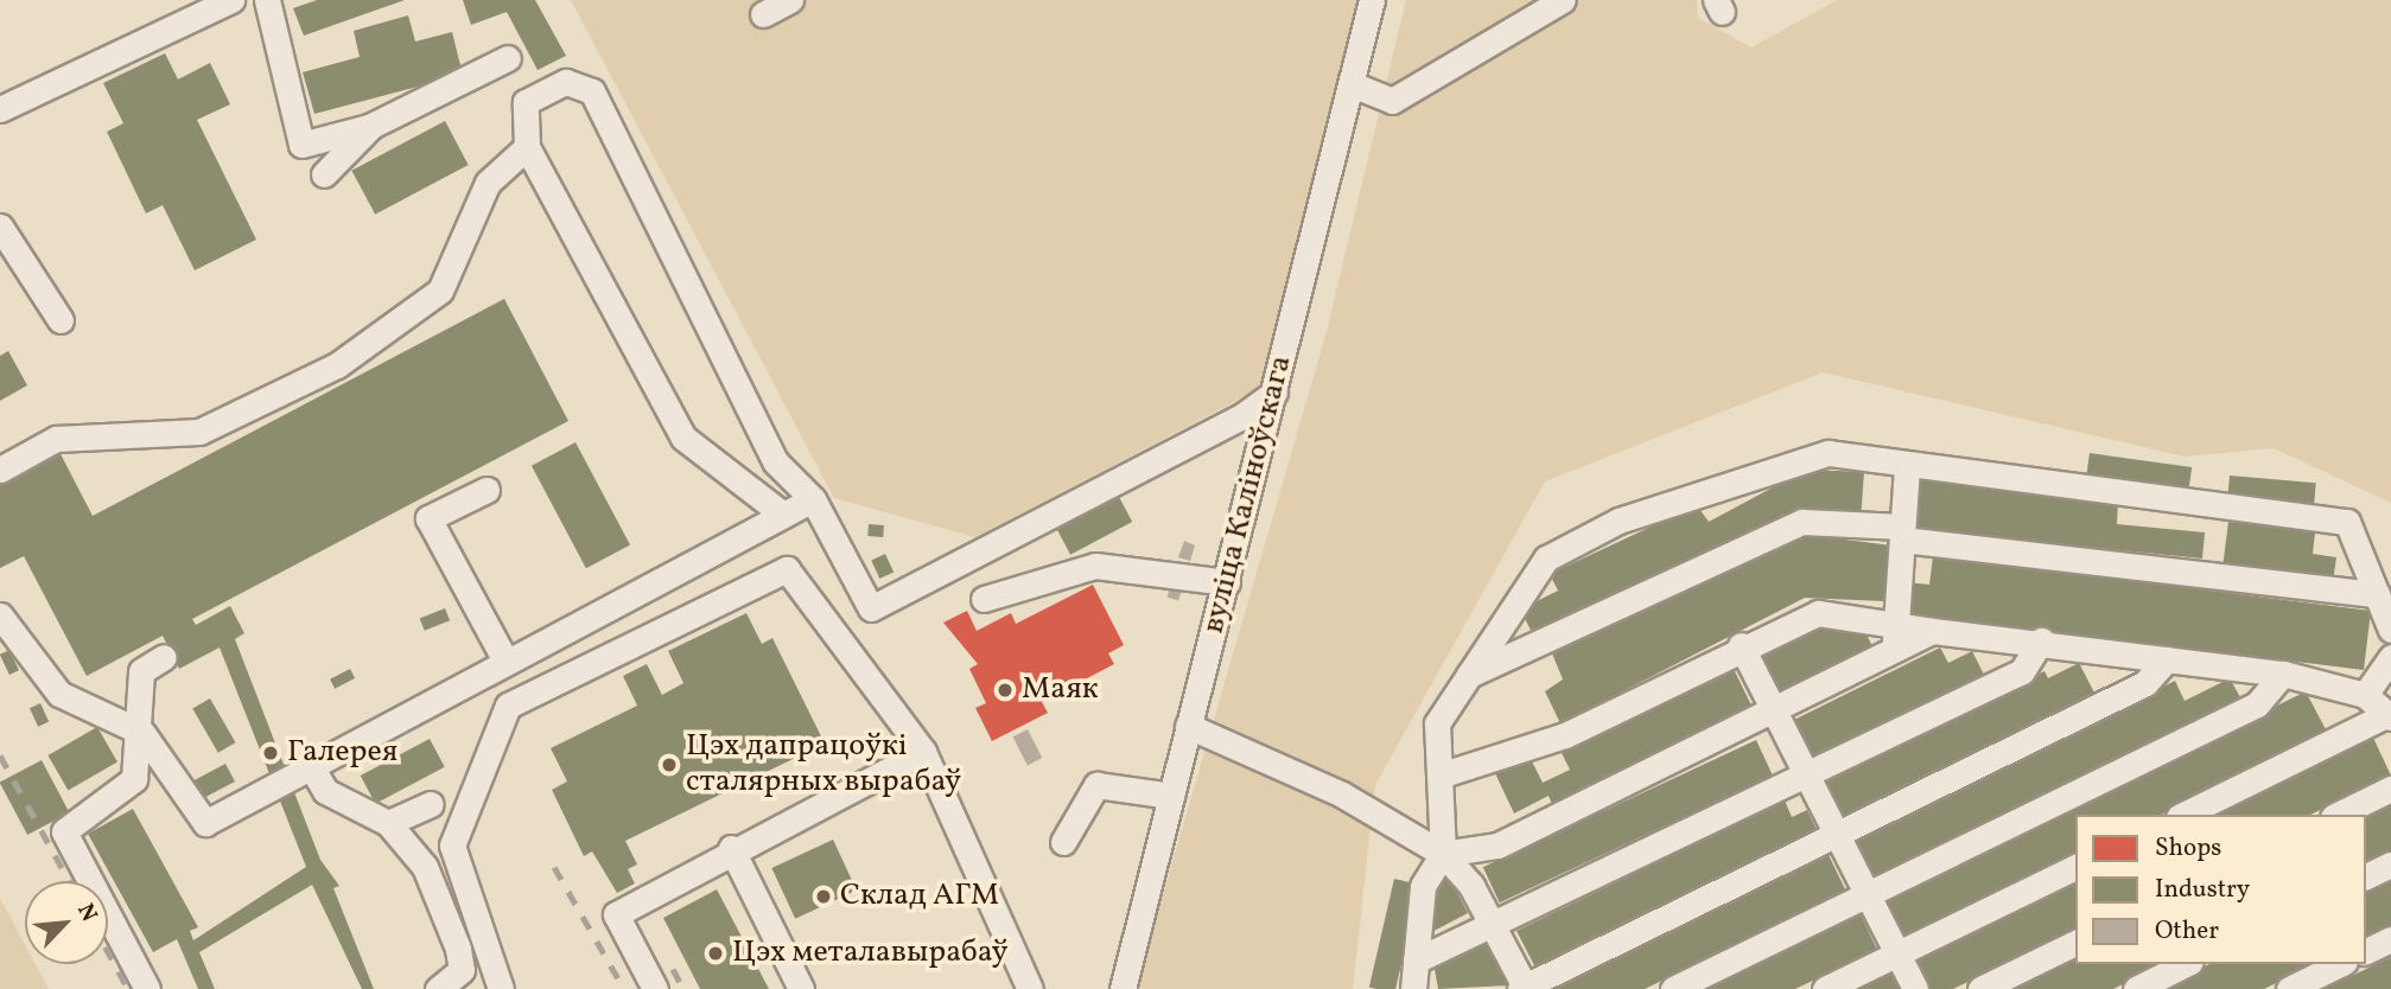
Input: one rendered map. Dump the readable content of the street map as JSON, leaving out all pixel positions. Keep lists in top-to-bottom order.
{
  "streets": {
    "street": ["вуліца Каліноўскага"]
  },
  "places": [
    "Маяк",
    "Галерея",
    "Цэх дапрацоўкі сталярных вырабаў",
    "Склад АГМ",
    "Цэх металавырабаў"
  ],
  "legend": ["Shops", "Industry", "Other"],
  "north": "top right"
}
